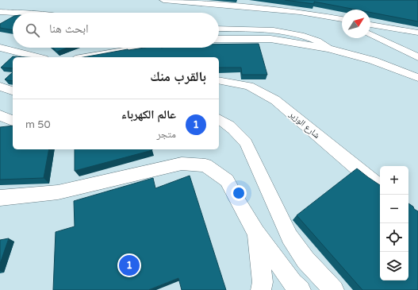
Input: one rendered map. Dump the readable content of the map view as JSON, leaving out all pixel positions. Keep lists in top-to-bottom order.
{
  "streets": {
    "street": ["شارع الوزير"]
  },
  "north": "top right",
  "page": {
    "search": "ابحث هنا",
    "heading": "بالقرب منك",
    "list": [
      {
        "mark": "1",
        "name": "عالم الكهرباء",
        "note": "متجر",
        "value": "50 m"
      }
    ],
    "map_buttons": ["+", "−"],
    "pins": "1"
  }
}
